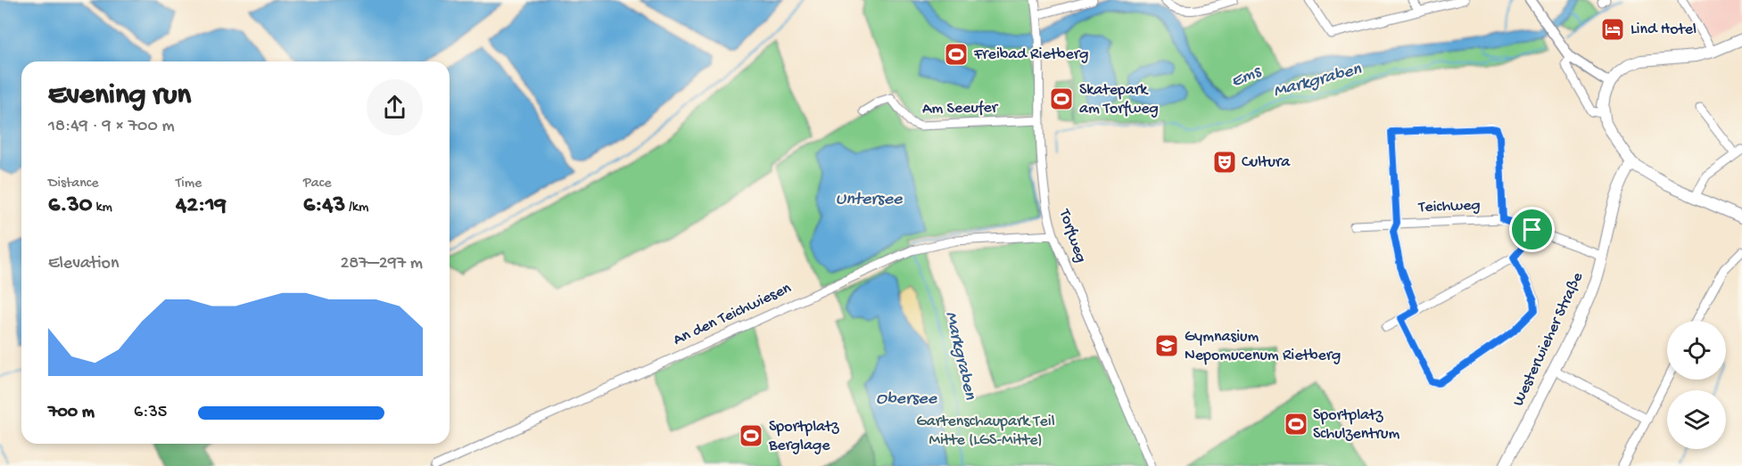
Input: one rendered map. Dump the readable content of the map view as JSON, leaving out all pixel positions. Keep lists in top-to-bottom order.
{
  "streets": {
    "main road": ["Westerwieher Straße"],
    "street": [
      "Am Seeufer",
      "Teichweg",
      "Torfweg",
      "An den Teichwiesen"
    ]
  },
  "crossings": [
    ["Am Seeufer", "Torfweg"],
    ["Teichweg", "Westerwieher Straße"],
    ["Torfweg", "An den Teichwiesen"]
  ],
  "water": [
    "Ems",
    "Markgraben",
    "Untersee",
    "Obersee"
  ],
  "parks": ["Gartenschaupark Teil Mitte (LGS-Mitte)"],
  "places": {
    "hotel": ["Lind Hotel"],
    "sports": [
      "Freibad Rietberg",
      "Skatepark am Torfweg",
      "Sportplatz Schulzentrum",
      "Sportplatz Berglage"
    ],
    "theatre": ["Cultura"],
    "school or university": ["Gymnasium Nepomucenum Rietberg"]
  },
  "page": {
    "heading": ["Evening run", "18:49 · 9 × 700 m"],
    "stats": [
      ["Distance", "6.30 km"],
      ["Time", "42:19"],
      ["Pace", "6:43 /km"]
    ],
    "chart": ["Elevation", "287–297 m"],
    "list": [
      {
        "name": "700 m",
        "note": "6:35"
      }
    ]
  }
}
